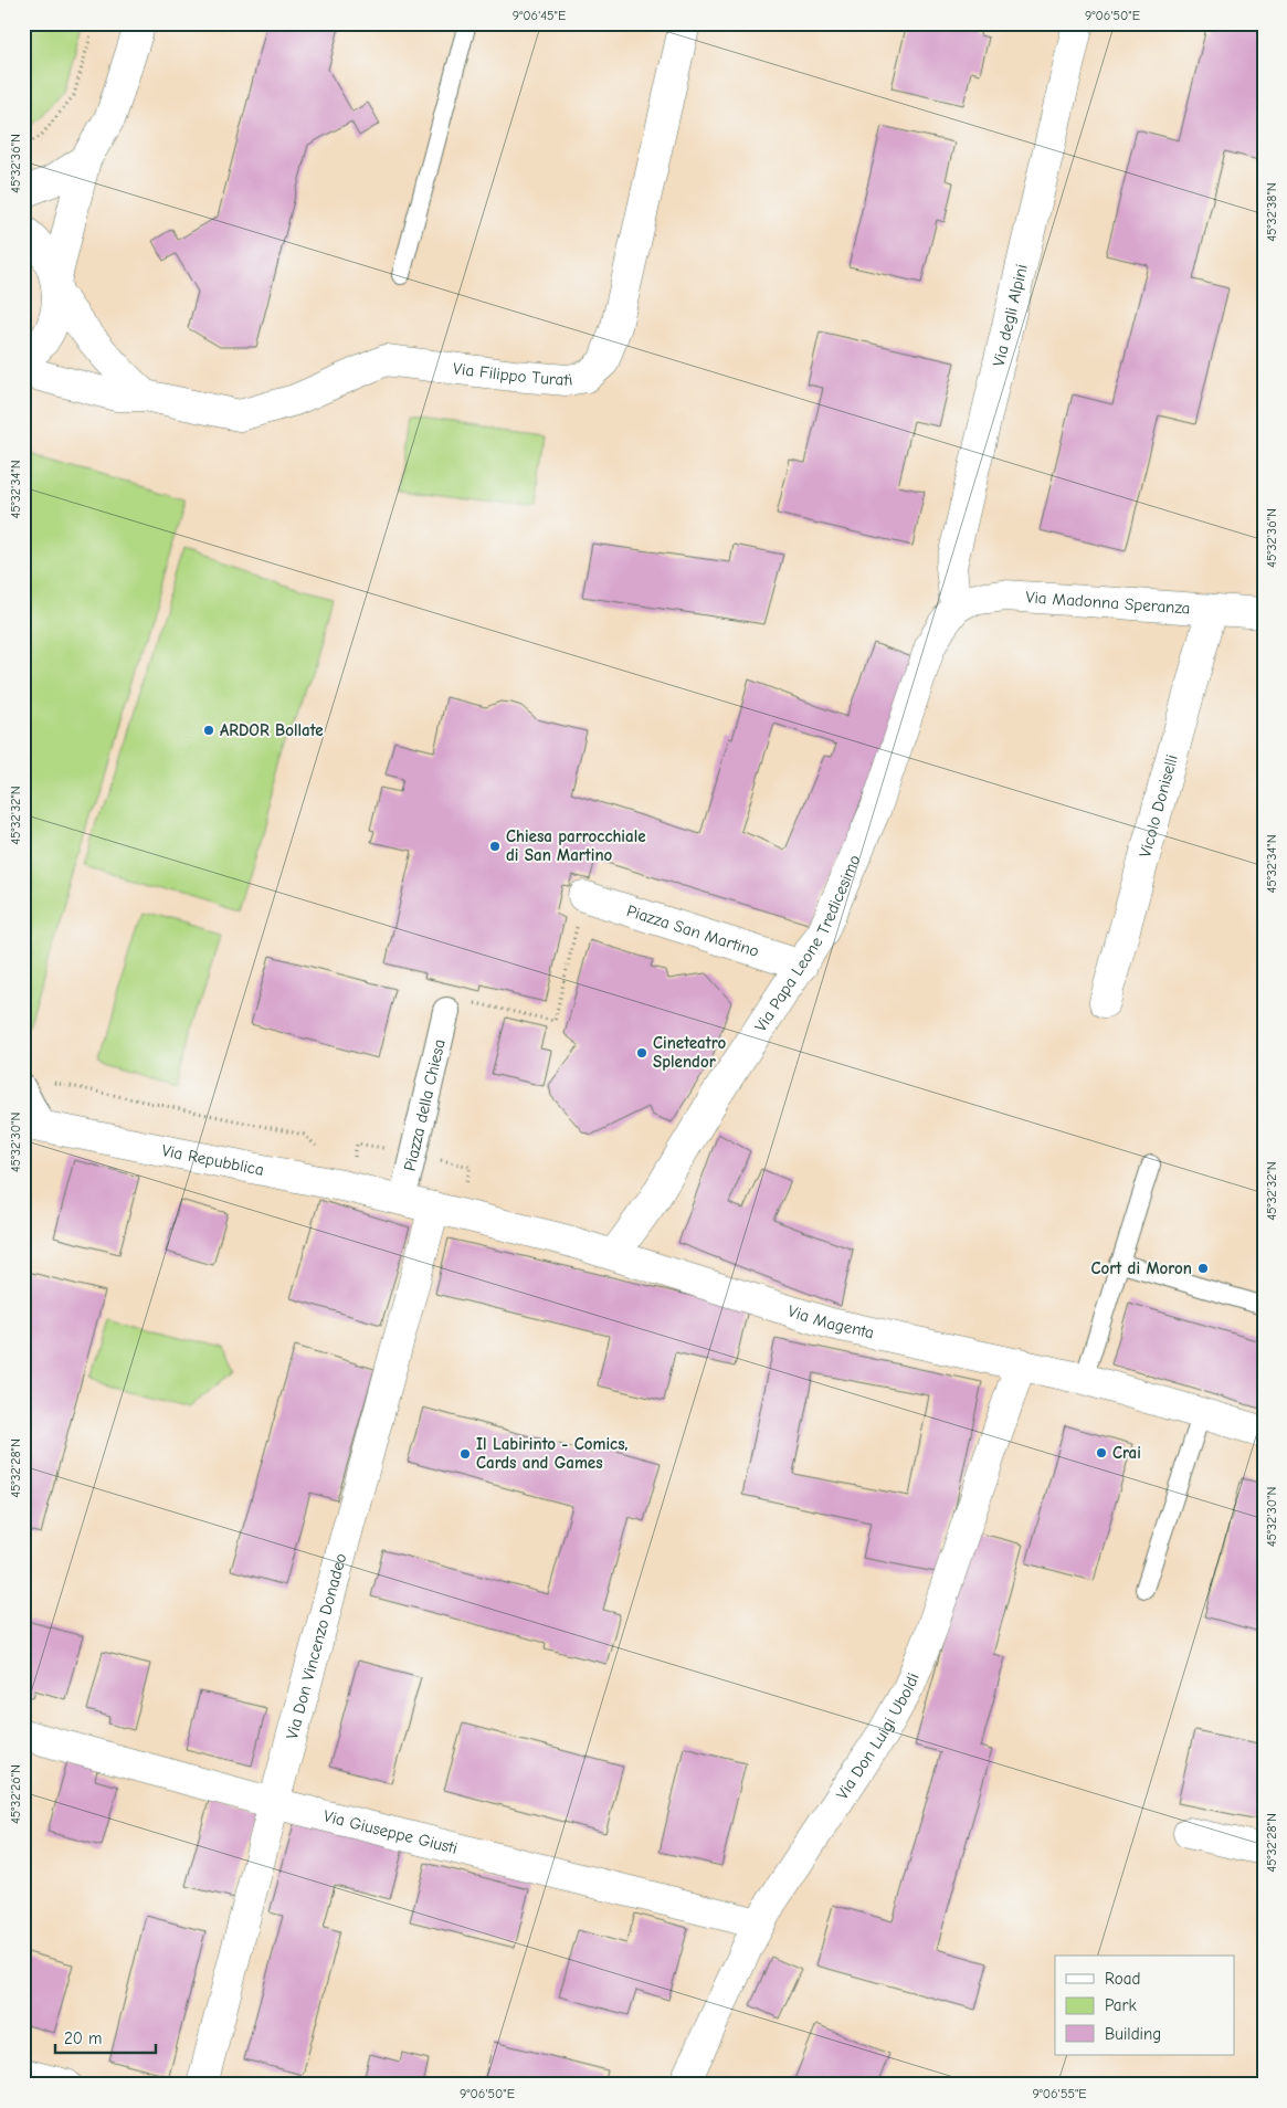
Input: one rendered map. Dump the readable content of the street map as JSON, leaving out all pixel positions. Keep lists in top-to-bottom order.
{
  "streets": {
    "street": [
      "Via degli Alpini",
      "Via Filippo Turati",
      "Via Madonna Speranza",
      "Vicolo Doniselli",
      "Piazza San Martino",
      "Via Papa Leone Tredicesimo",
      "Piazza della Chiesa",
      "Via Repubblica",
      "Via Magenta",
      "Via Don Vincenzo Donadeo",
      "Via Don Luigi Uboldi",
      "Via Giuseppe Giusti"
    ]
  },
  "crossings": [
    ["Via degli Alpini", "Via Madonna Speranza"],
    ["Via degli Alpini", "Via Papa Leone Tredicesimo"],
    ["Via Madonna Speranza", "Vicolo Doniselli"],
    ["Via Madonna Speranza", "Via Papa Leone Tredicesimo"],
    ["Piazza San Martino", "Via Papa Leone Tredicesimo"],
    ["Via Papa Leone Tredicesimo", "Via Magenta"],
    ["Piazza della Chiesa", "Via Repubblica"],
    ["Piazza della Chiesa", "Via Magenta"],
    ["Via Repubblica", "Via Magenta"],
    ["Via Magenta", "Via Don Vincenzo Donadeo"],
    ["Via Magenta", "Via Don Luigi Uboldi"],
    ["Via Don Vincenzo Donadeo", "Via Giuseppe Giusti"],
    ["Via Don Luigi Uboldi", "Via Giuseppe Giusti"]
  ],
  "places": [
    "ARDOR Bollate",
    "Chiesa parrocchiale di San Martino",
    "Cineteatro Splendor",
    "Cort di Moron",
    "Crai",
    "Il Labirinto - Comics, Cards and Games"
  ],
  "legend": ["Road", "Park", "Building"],
  "scale_bar": "20 m",
  "coordinates": [
    "9°06'45\"E",
    "9°06'50\"E",
    "45°32'36\"N",
    "45°32'38\"N",
    "45°32'34\"N",
    "45°32'32\"N",
    "45°32'30\"N",
    "45°32'28\"N",
    "45°32'26\"N",
    "9°06'55\"E"
  ]
}
